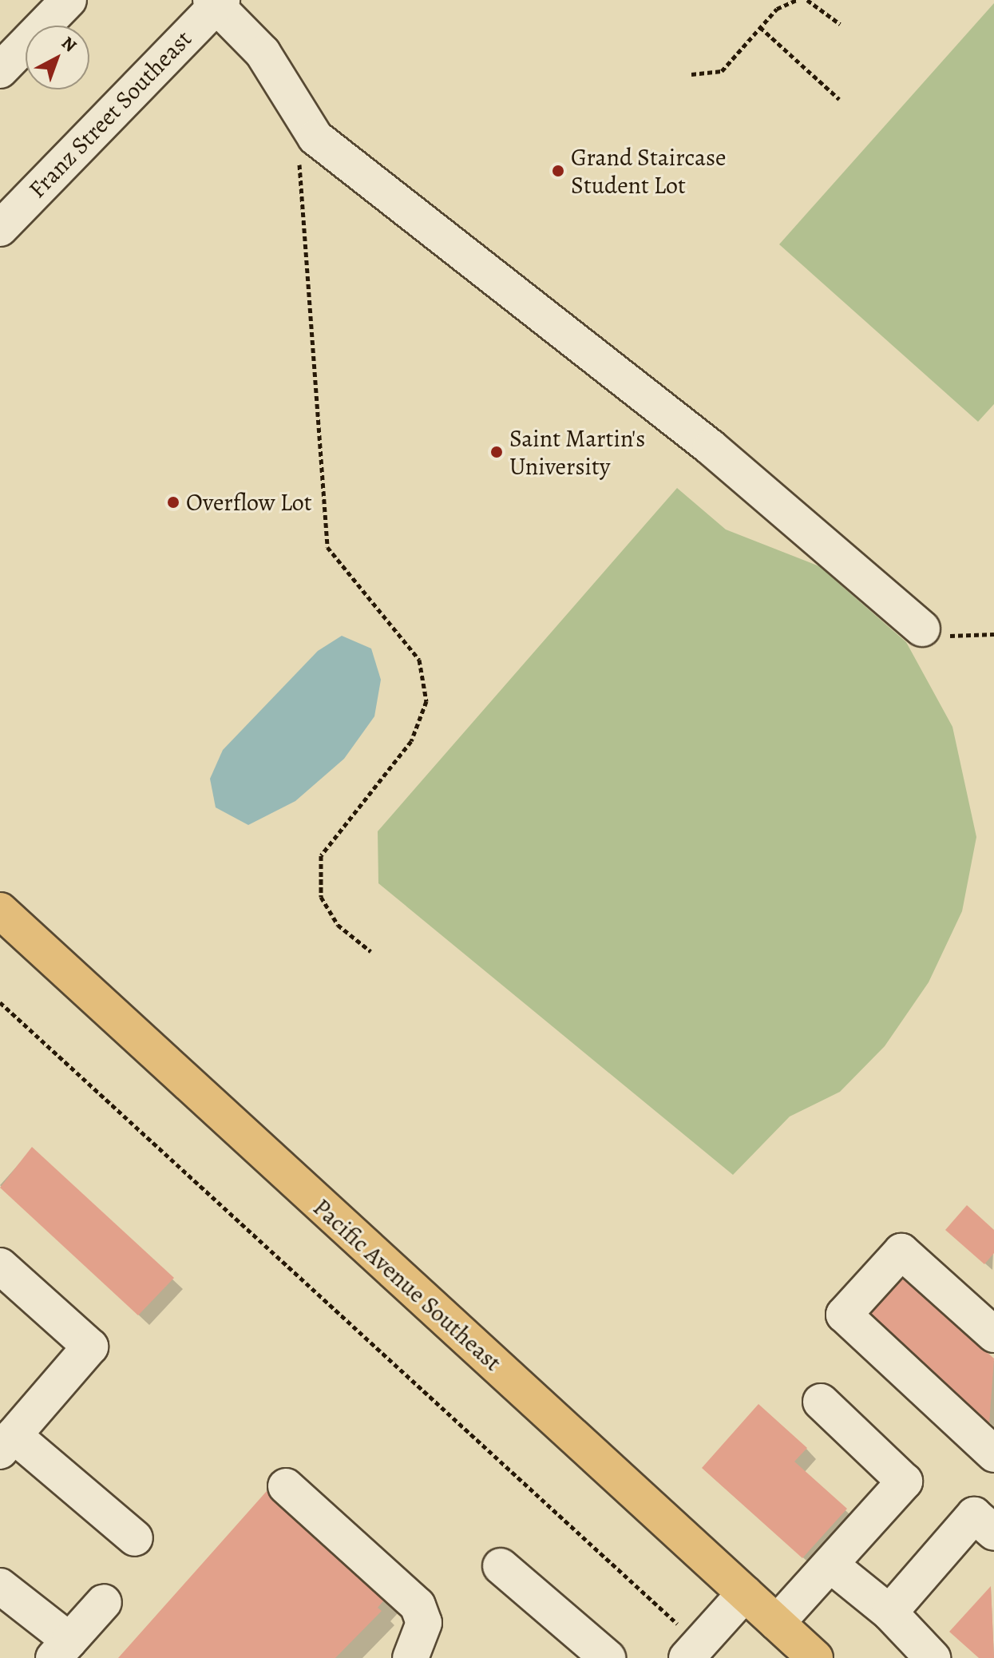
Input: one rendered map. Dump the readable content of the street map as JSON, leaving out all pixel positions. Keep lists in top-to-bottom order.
{
  "streets": {
    "main road": ["Pacific Avenue Southeast"],
    "street": ["Franz Street Southeast"]
  },
  "places": ["Grand Staircase Student Lot", "Saint Martin's University", "Overflow Lot"],
  "north": "top right"
}
